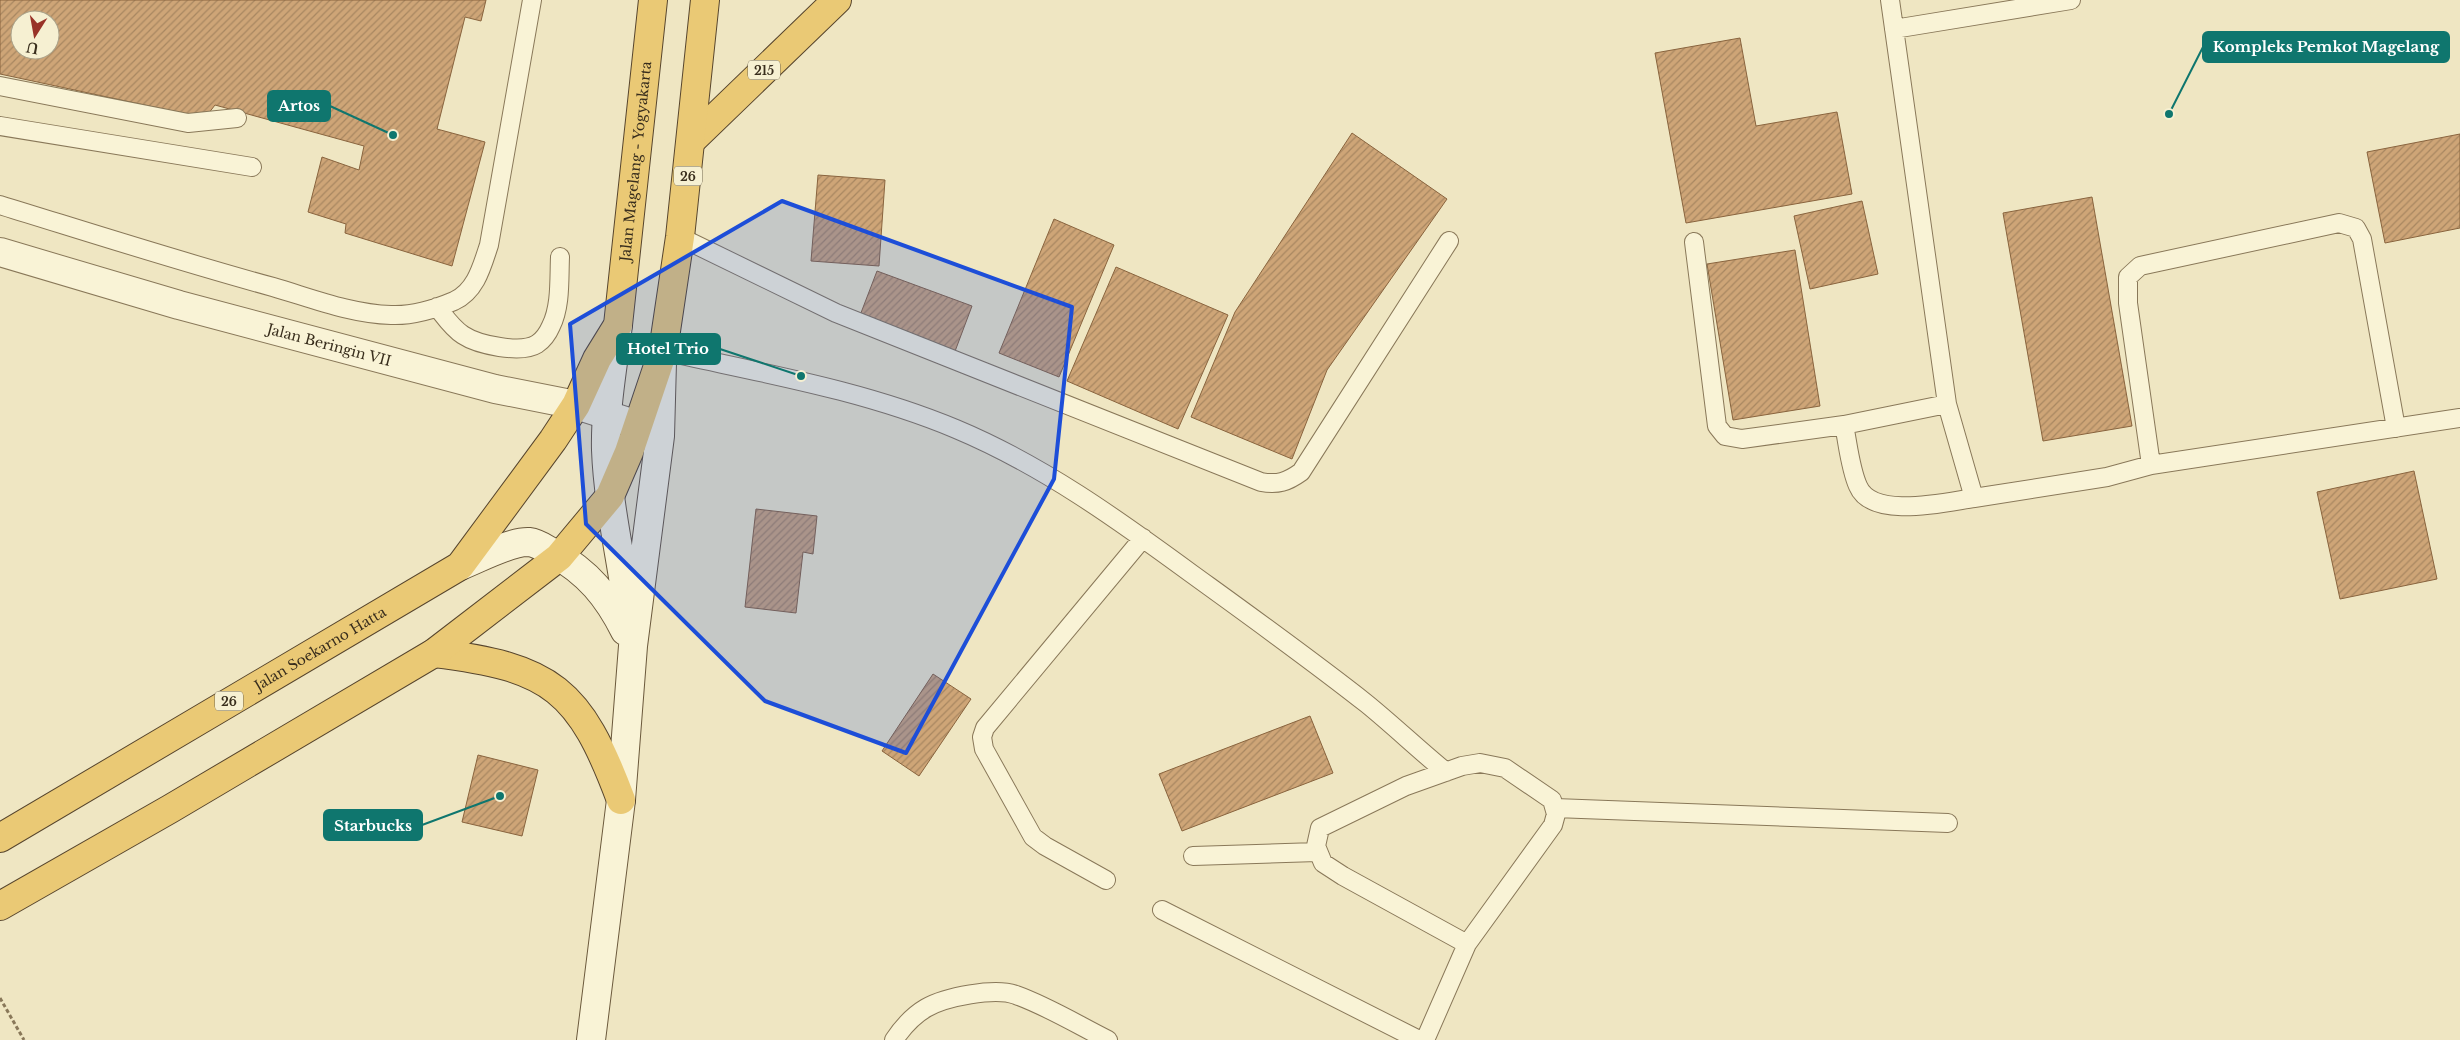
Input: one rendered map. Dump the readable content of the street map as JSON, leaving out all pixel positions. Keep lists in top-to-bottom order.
{
  "streets": {
    "highway": [
      "215",
      "Jalan Magelang - Yogyakarta",
      "26",
      "Jalan Soekarno Hatta"
    ],
    "main road": ["Jalan Beringin VII"]
  },
  "crossings": [
    ["215", "26"],
    ["Jalan Magelang - Yogyakarta", "26"],
    ["26", "Jalan Beringin VII"],
    ["26", "Jalan Soekarno Hatta"]
  ],
  "places": [
    "Kompleks Pemkot Magelang",
    "Artos",
    "Hotel Trio",
    "Starbucks"
  ],
  "north": "bottom"
}
